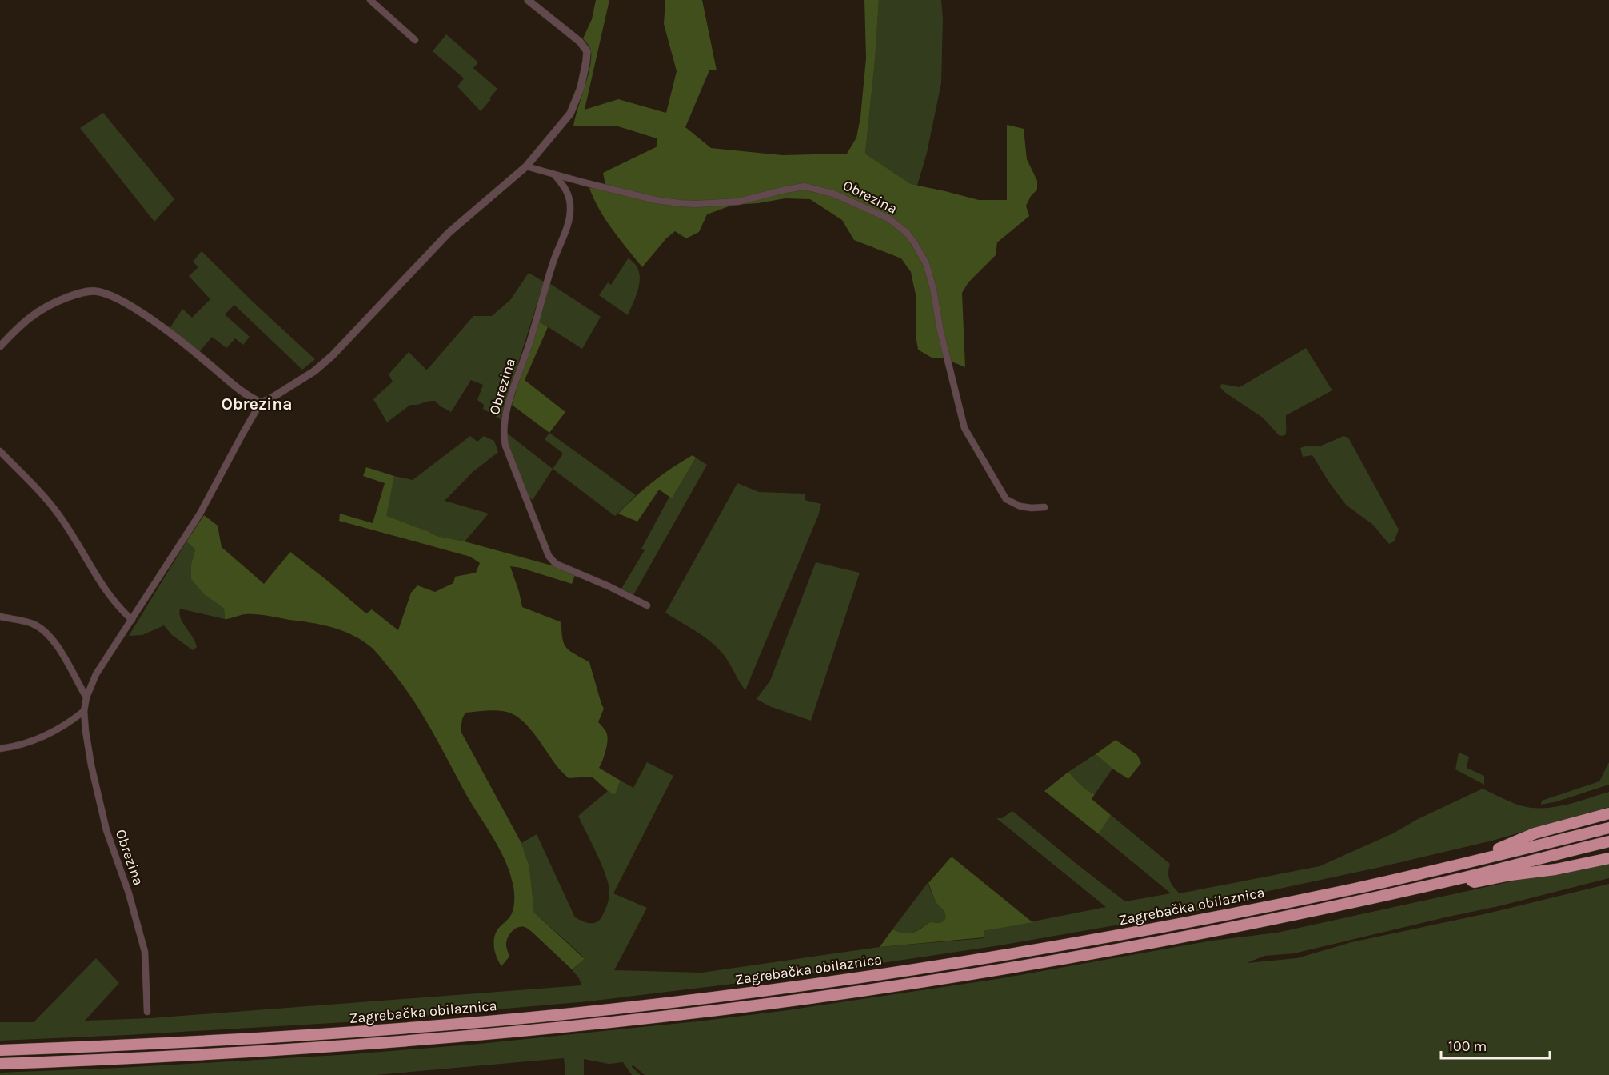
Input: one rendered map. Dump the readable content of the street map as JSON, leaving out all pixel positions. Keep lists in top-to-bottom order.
{
  "streets": {
    "highway": ["Zagrebačka obilaznica"],
    "street": ["Obrezina"]
  },
  "districts": ["Obrezina"],
  "scale_bar": "100 m"
}
